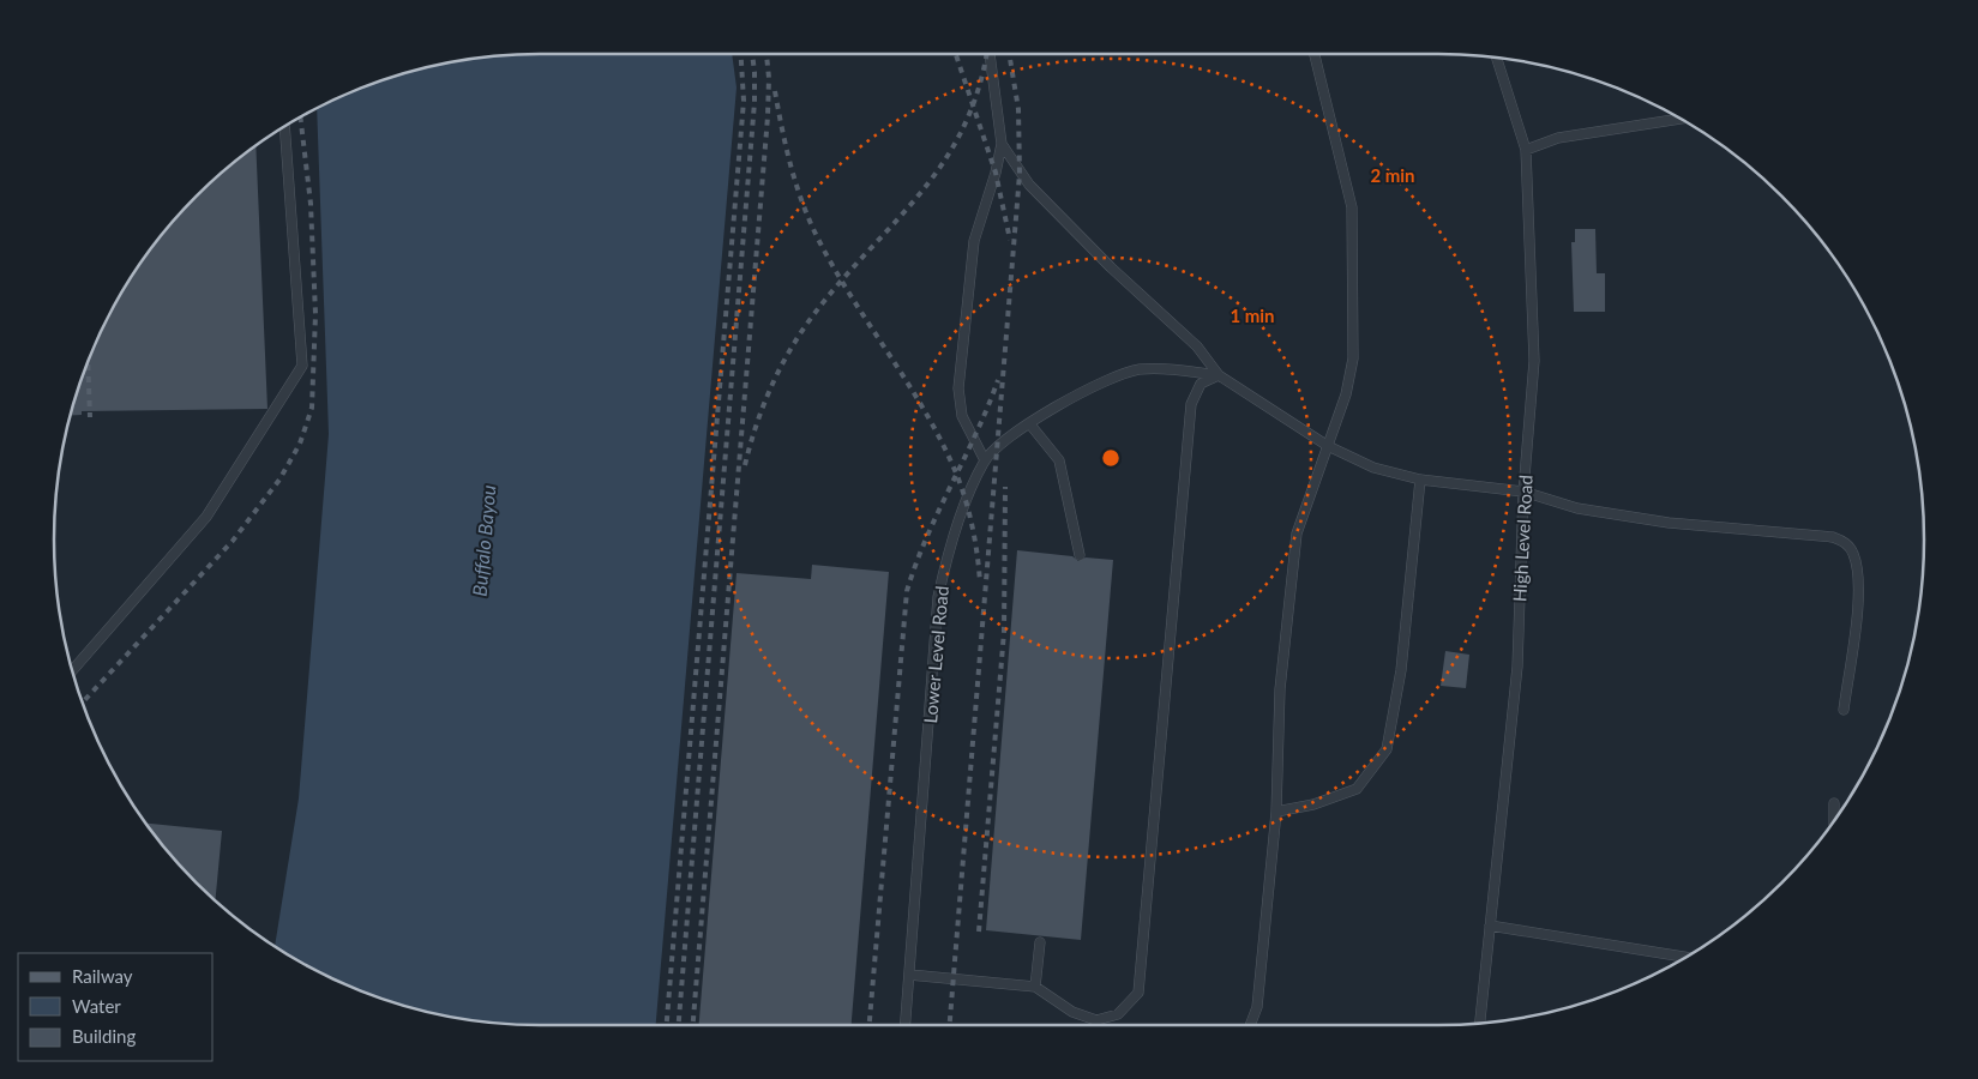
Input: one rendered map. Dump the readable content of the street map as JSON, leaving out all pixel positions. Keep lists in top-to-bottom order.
{
  "streets": {
    "lane": ["High Level Road", "Lower Level Road"]
  },
  "water": ["Buffalo Bayou"],
  "legend": ["Railway", "Water", "Building"],
  "rings": ["2 min", "1 min"]
}
